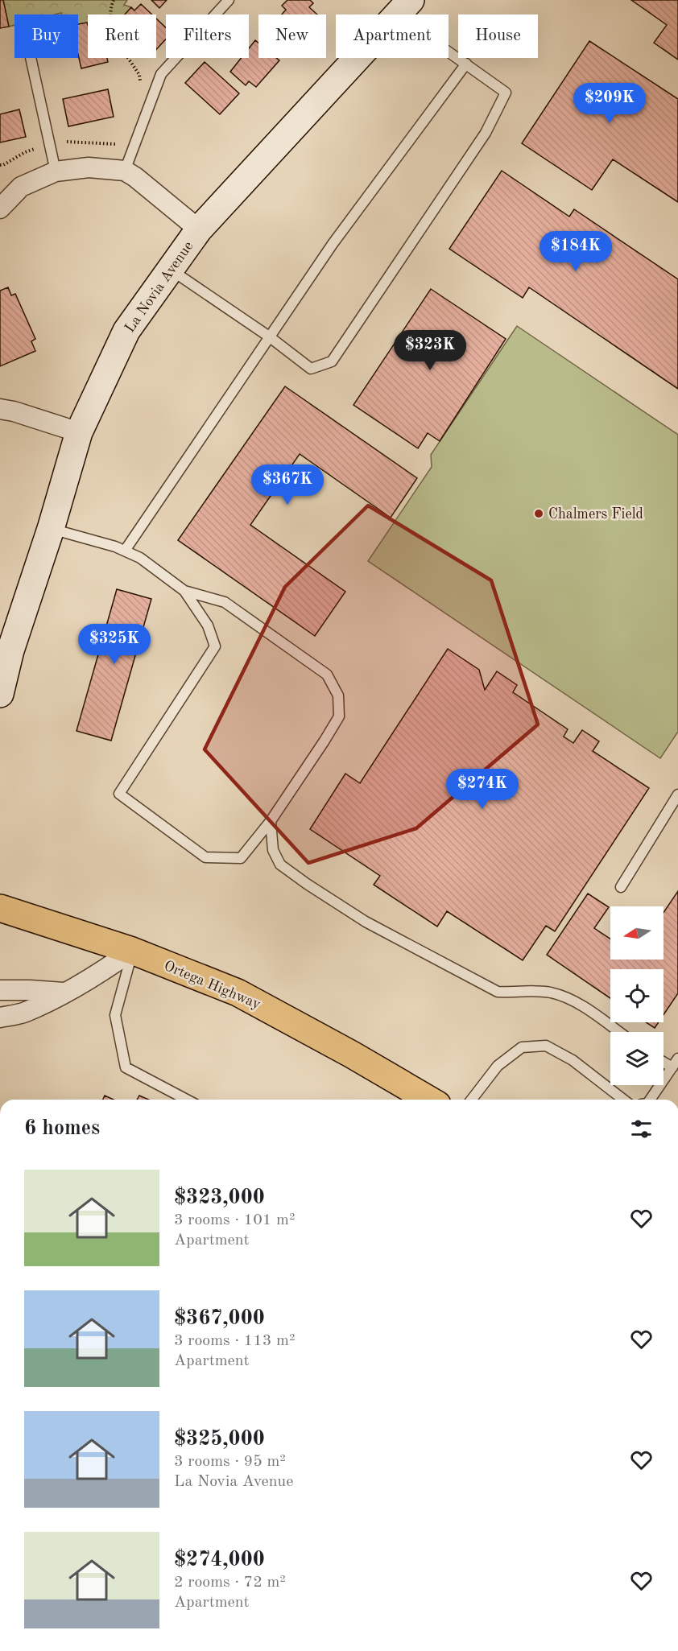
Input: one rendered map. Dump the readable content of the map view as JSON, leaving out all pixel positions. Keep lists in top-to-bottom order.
{
  "streets": {
    "main road": ["La Novia Avenue", "Ortega Highway"]
  },
  "places": ["Chalmers Field"],
  "north": "left",
  "page": {
    "chip": [
      "Buy",
      "Rent",
      "Filters",
      "New",
      "Apartment",
      "House"
    ],
    "price": [
      "$209K",
      "$184K",
      "$323K",
      "$367K",
      "$325K",
      "$274K"
    ],
    "heading": "6 homes",
    "list": [
      {
        "name": "$323,000",
        "note": "3 rooms · 101 m² · Apartment"
      },
      {
        "name": "$367,000",
        "note": "3 rooms · 113 m² · Apartment"
      },
      {
        "name": "$325,000",
        "note": "3 rooms · 95 m² · La Novia Avenue"
      },
      {
        "name": "$274,000",
        "note": "2 rooms · 72 m² · Apartment"
      }
    ]
  }
}
